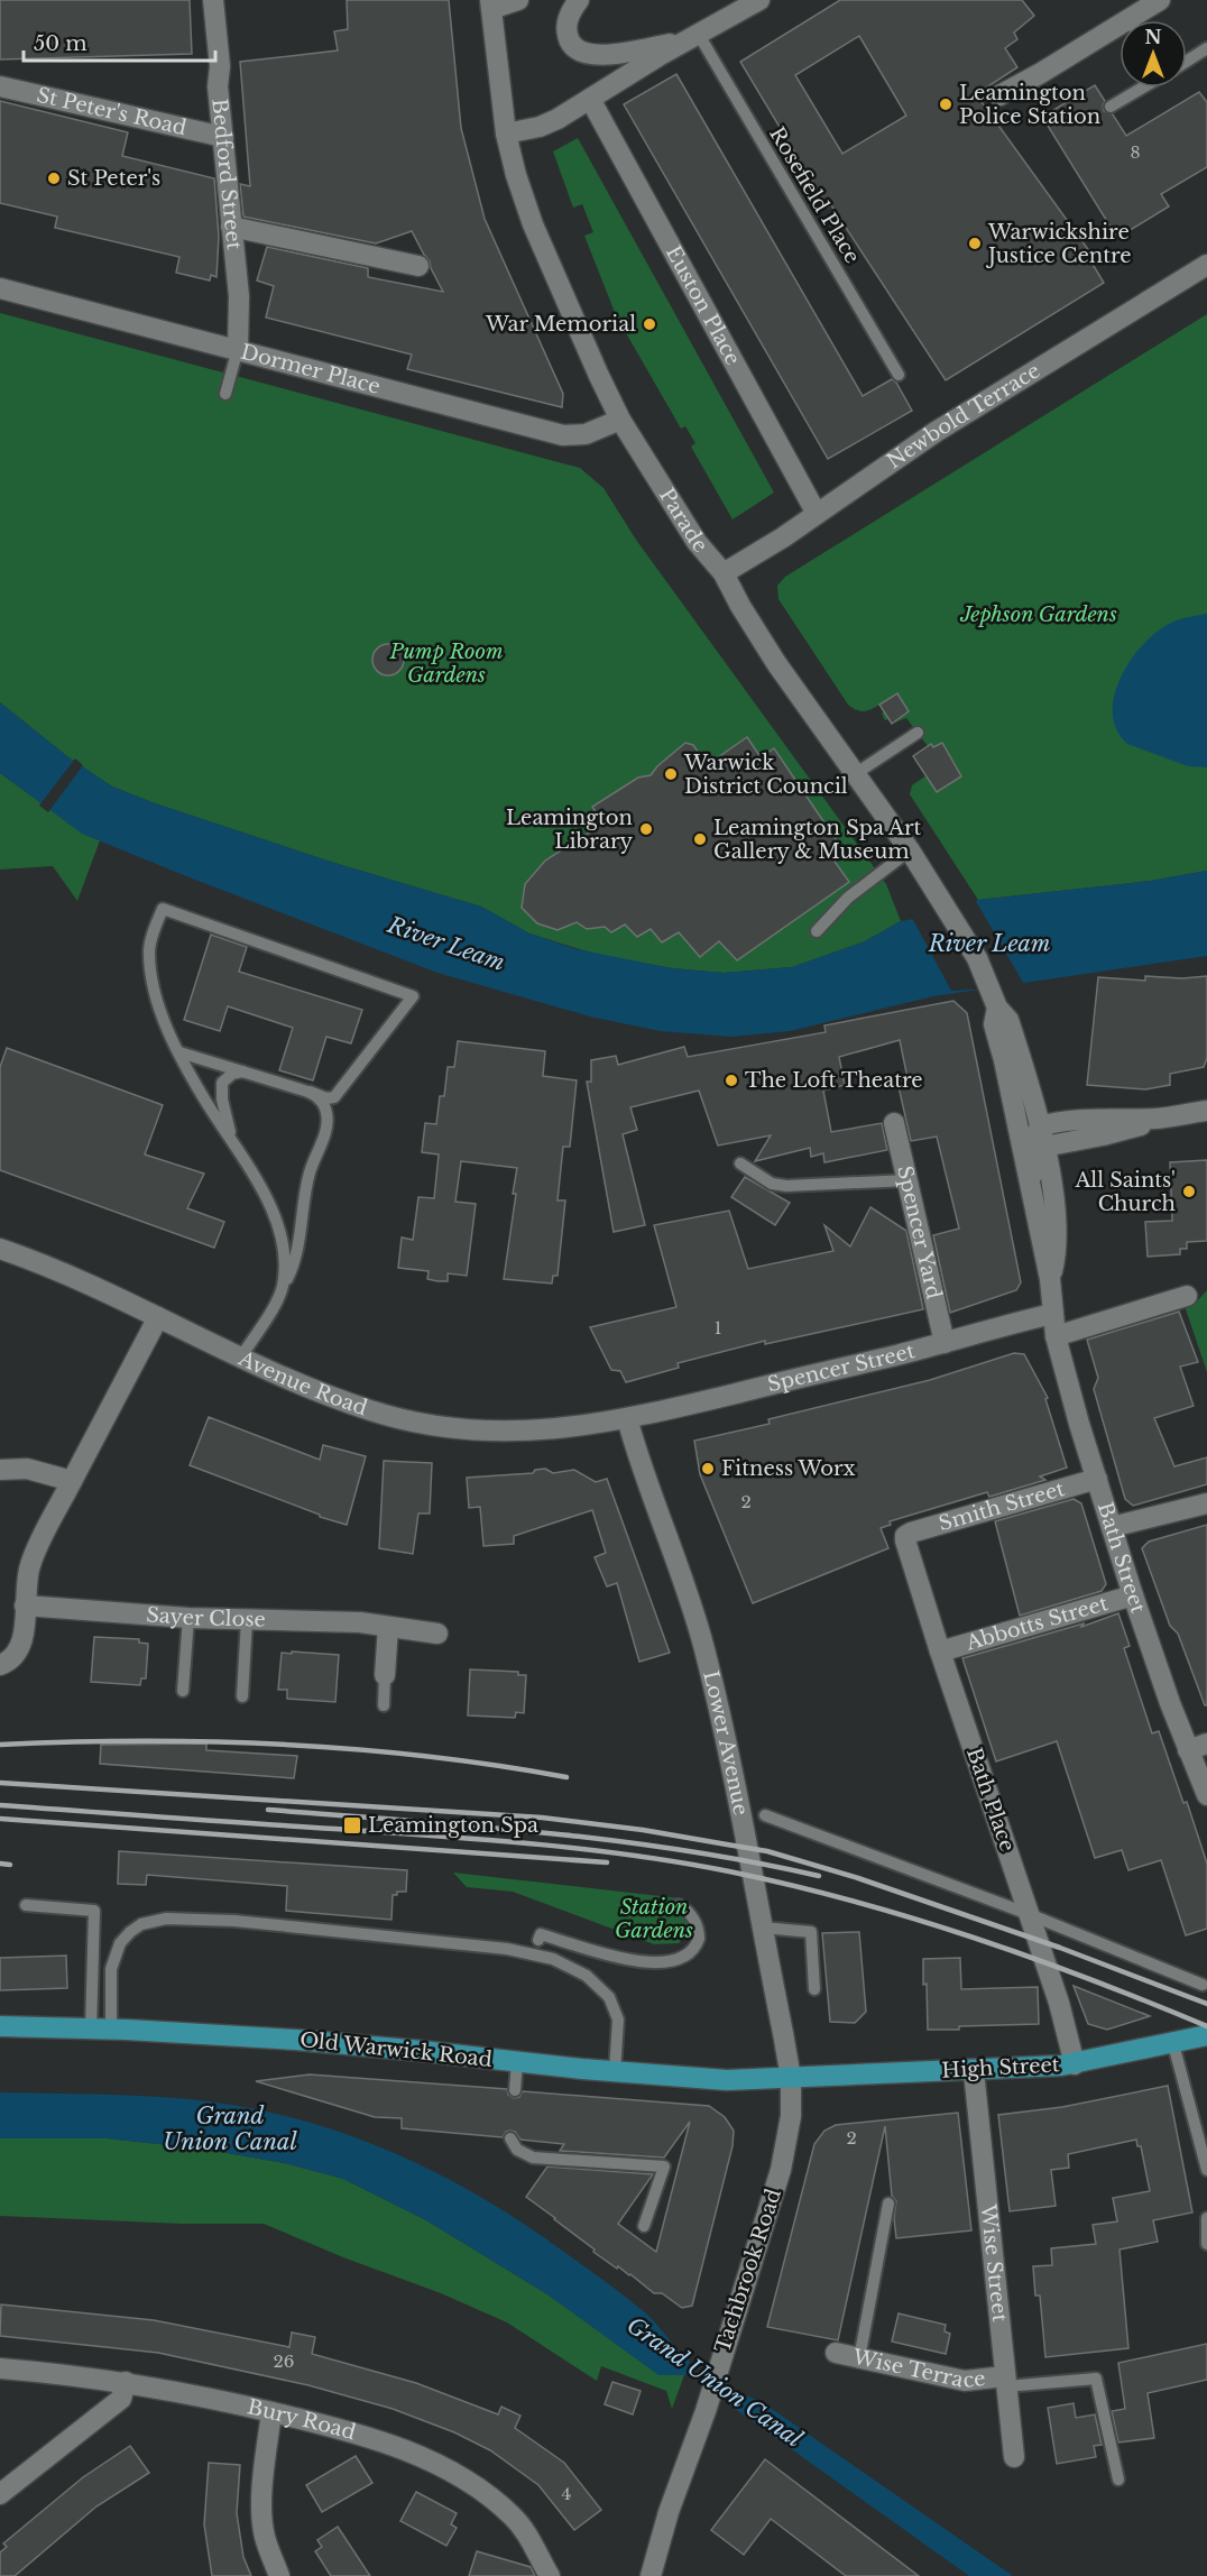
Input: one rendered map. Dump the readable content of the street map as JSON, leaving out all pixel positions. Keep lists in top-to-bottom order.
{
  "streets": {
    "main road": ["Old Warwick Road", "High Street"],
    "street": [
      "St Peter's Road",
      "Bedford Street",
      "Euston Place",
      "Dormer Place",
      "Newbold Terrace",
      "Parade",
      "Spencer Yard",
      "Spencer Street",
      "Avenue Road",
      "Smith Street",
      "Bath Street",
      "Sayer Close",
      "Abbotts Street",
      "Lower Avenue",
      "Bath Place",
      "Wise Street",
      "Tachbrook Road",
      "Wise Terrace",
      "Bury Road"
    ],
    "lane": ["Rosefield Place"]
  },
  "crossings": [
    ["St Peter's Road", "Bedford Street"],
    ["Bedford Street", "Dormer Place"],
    ["Euston Place", "Newbold Terrace"],
    ["Dormer Place", "Parade"],
    ["Newbold Terrace", "Parade"],
    ["Spencer Yard", "Spencer Street"],
    ["Spencer Street", "Avenue Road"],
    ["Spencer Street", "Bath Street"],
    ["Spencer Street", "Lower Avenue"],
    ["Avenue Road", "Lower Avenue"],
    ["Smith Street", "Bath Street"],
    ["Smith Street", "Bath Place"],
    ["Bath Street", "Abbotts Street"],
    ["Abbotts Street", "Bath Place"],
    ["Lower Avenue", "Old Warwick Road"],
    ["Lower Avenue", "High Street"],
    ["Lower Avenue", "Tachbrook Road"],
    ["Bath Place", "High Street"],
    ["Old Warwick Road", "High Street"],
    ["Old Warwick Road", "Tachbrook Road"],
    ["High Street", "Wise Street"],
    ["High Street", "Tachbrook Road"],
    ["Wise Street", "Wise Terrace"]
  ],
  "water": ["River Leam", "Grand Union Canal"],
  "parks": ["Jephson Gardens", "Pump Room Gardens", "Station Gardens"],
  "places": {
    "other": [
      "Leamington Police Station",
      "St Peter's",
      "Warwickshire Justice Centre",
      "War Memorial",
      "Warwick District Council",
      "Leamington Library",
      "Leamington Spa Art Gallery & Museum",
      "The Loft Theatre",
      "All Saints' Church",
      "Fitness Worx"
    ],
    "transit": ["Leamington Spa"]
  },
  "house_numbers": [
    "8",
    "1",
    "2",
    "2",
    "26",
    "4"
  ],
  "scale_bar": "50 m",
  "north": "top"
}
